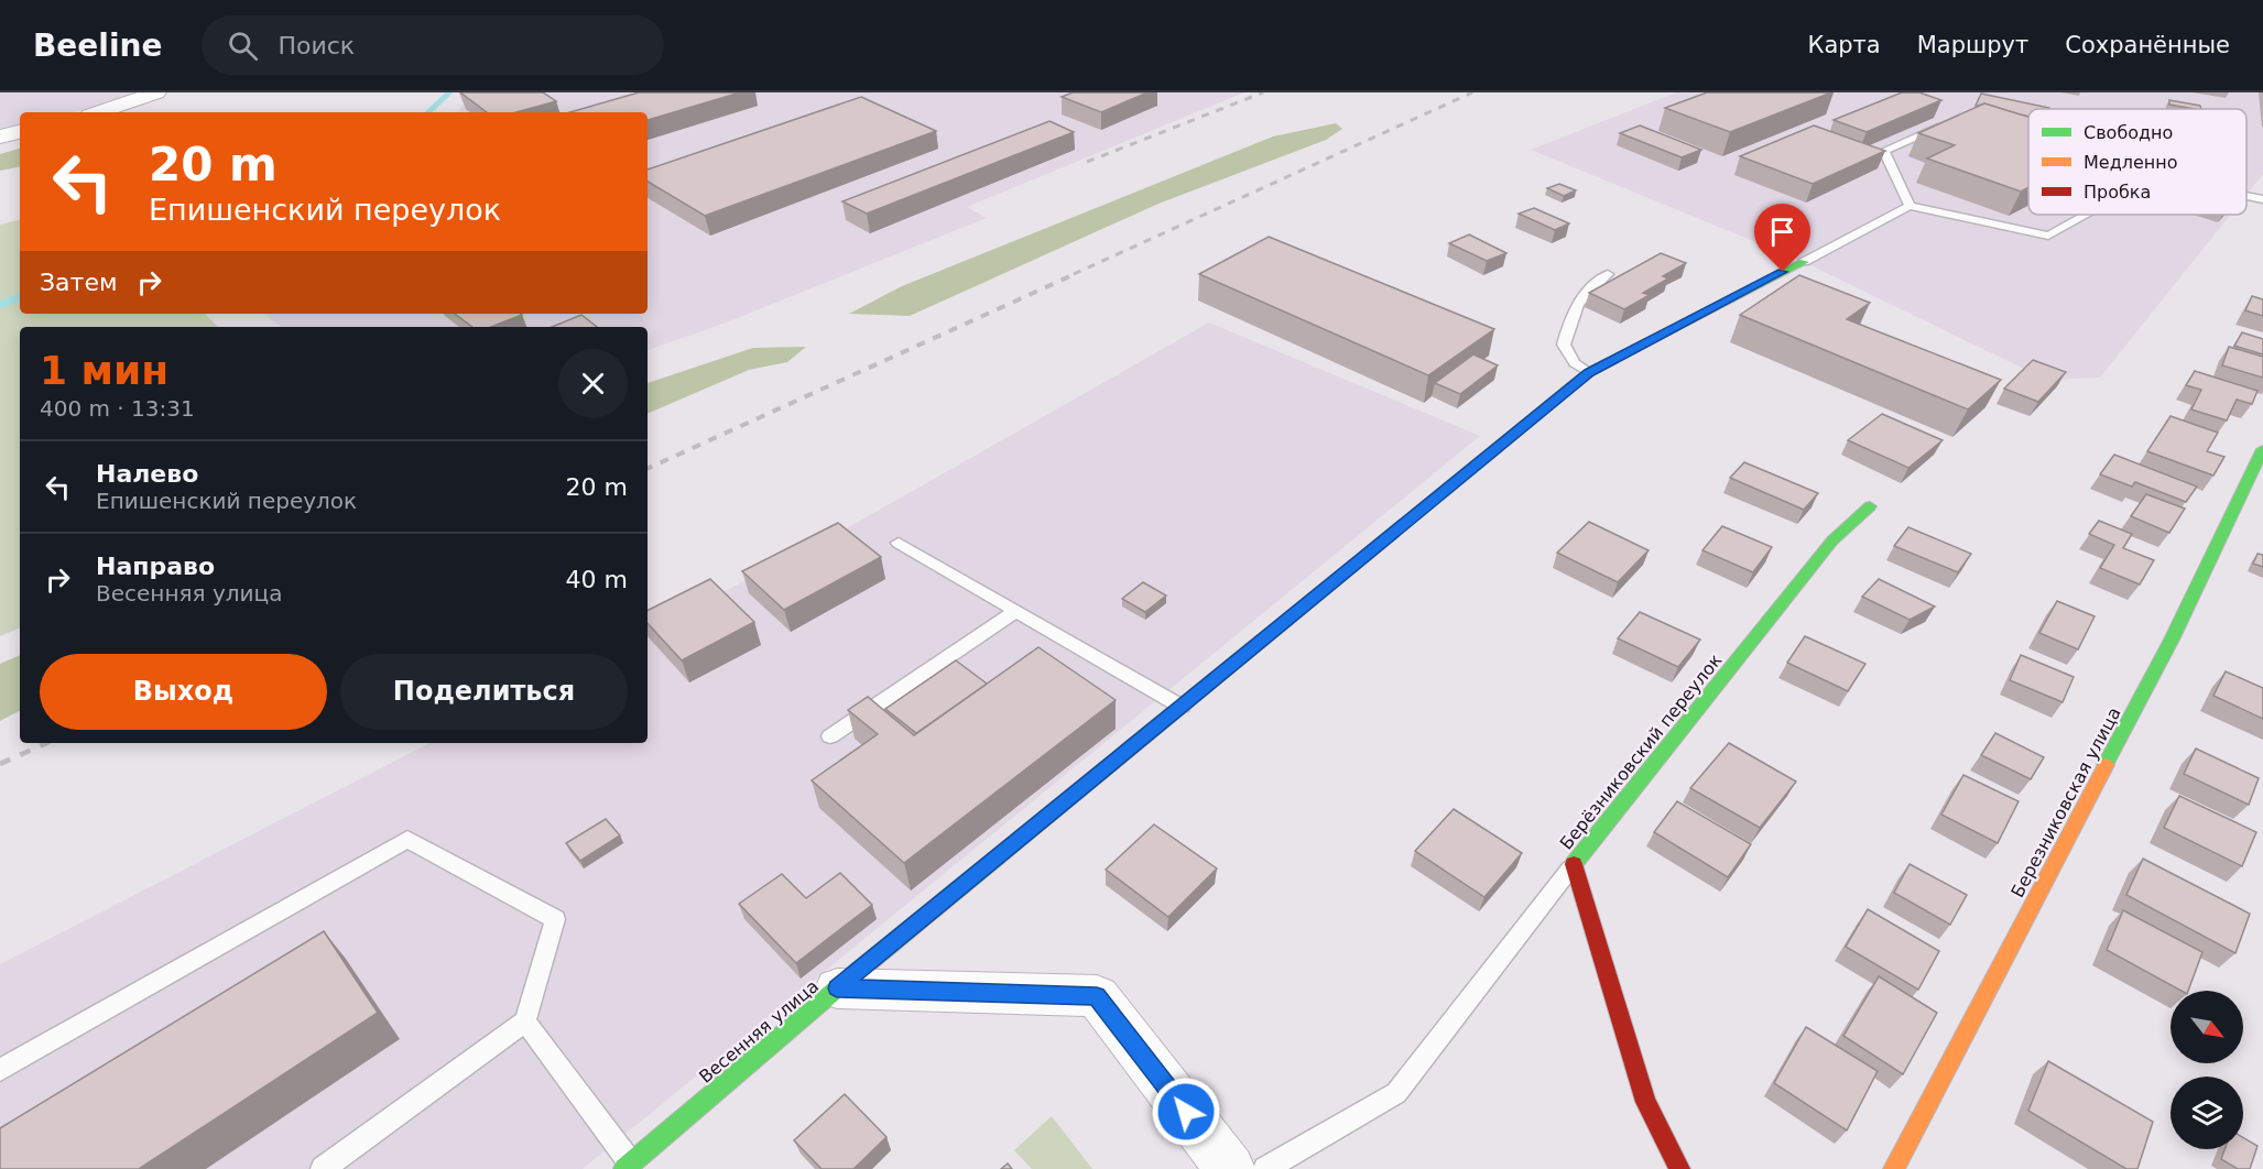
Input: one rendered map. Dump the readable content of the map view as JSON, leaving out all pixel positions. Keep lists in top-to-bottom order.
{
  "streets": {
    "street": ["Берёзниковский переулок", "Березниковская улица", "Весенняя улица"]
  },
  "legend": ["Свободно", "Медленно", "Пробка"],
  "north": "bottom right",
  "page": {
    "header": "Beeline",
    "search": "Поиск",
    "nav": ["Карта", "Маршрут", "Сохранённые"],
    "turn": ["20 m", "Епишенский переулок"],
    "then": "Затем",
    "heading": ["1 мин", "400 m · 13:31"],
    "list": [
      {
        "name": "Налево",
        "note": "Епишенский переулок",
        "value": "20 m"
      },
      {
        "name": "Направо",
        "note": "Весенняя улица",
        "value": "40 m"
      }
    ],
    "buttons": ["Выход", "Поделиться"]
  }
}
